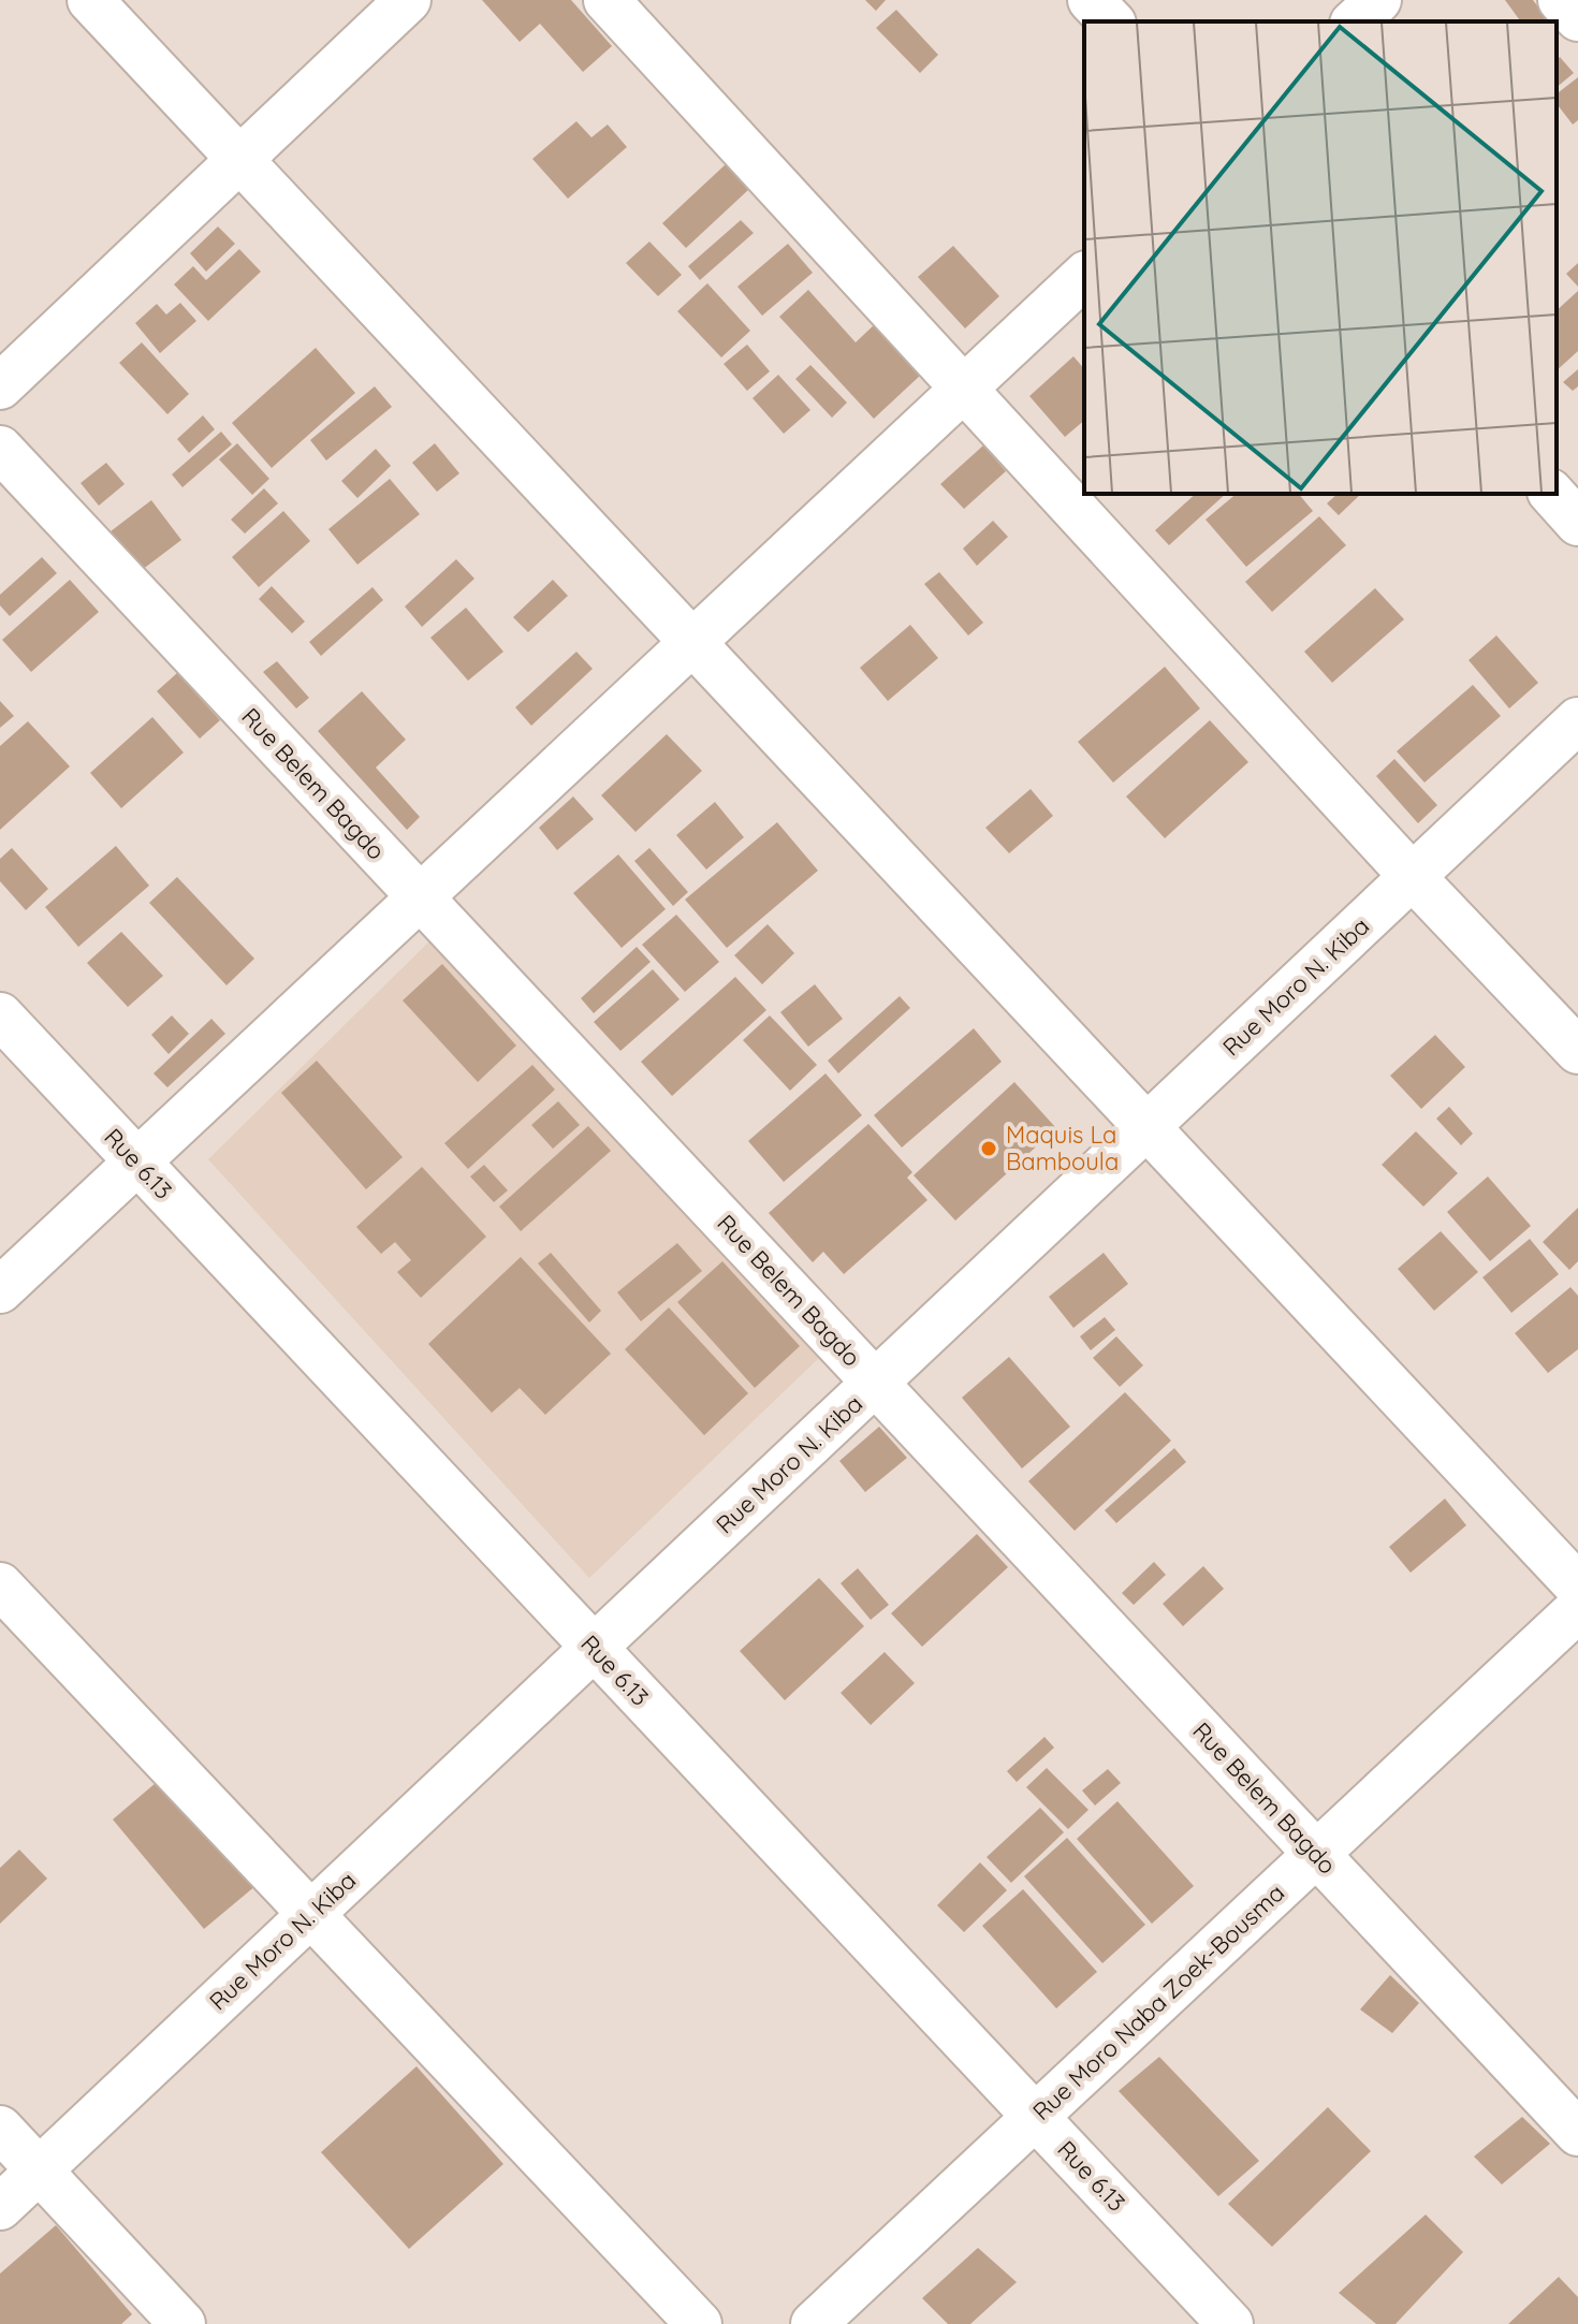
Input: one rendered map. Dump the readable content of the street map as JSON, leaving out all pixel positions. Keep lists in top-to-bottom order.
{
  "streets": {
    "street": [
      "Rue Belem Bagdo",
      "Rue Moro N. Kiba",
      "Rue 6.13",
      "Rue Moro Naba Zoek-Bousma"
    ]
  },
  "crossings": [
    ["Rue Belem Bagdo", "Rue Moro N. Kiba"],
    ["Rue Belem Bagdo", "Rue Moro Naba Zoek-Bousma"],
    ["Rue Moro N. Kiba", "Rue 6.13"],
    ["Rue 6.13", "Rue Moro Naba Zoek-Bousma"]
  ],
  "places": ["Maquis La Bamboula"]
}
